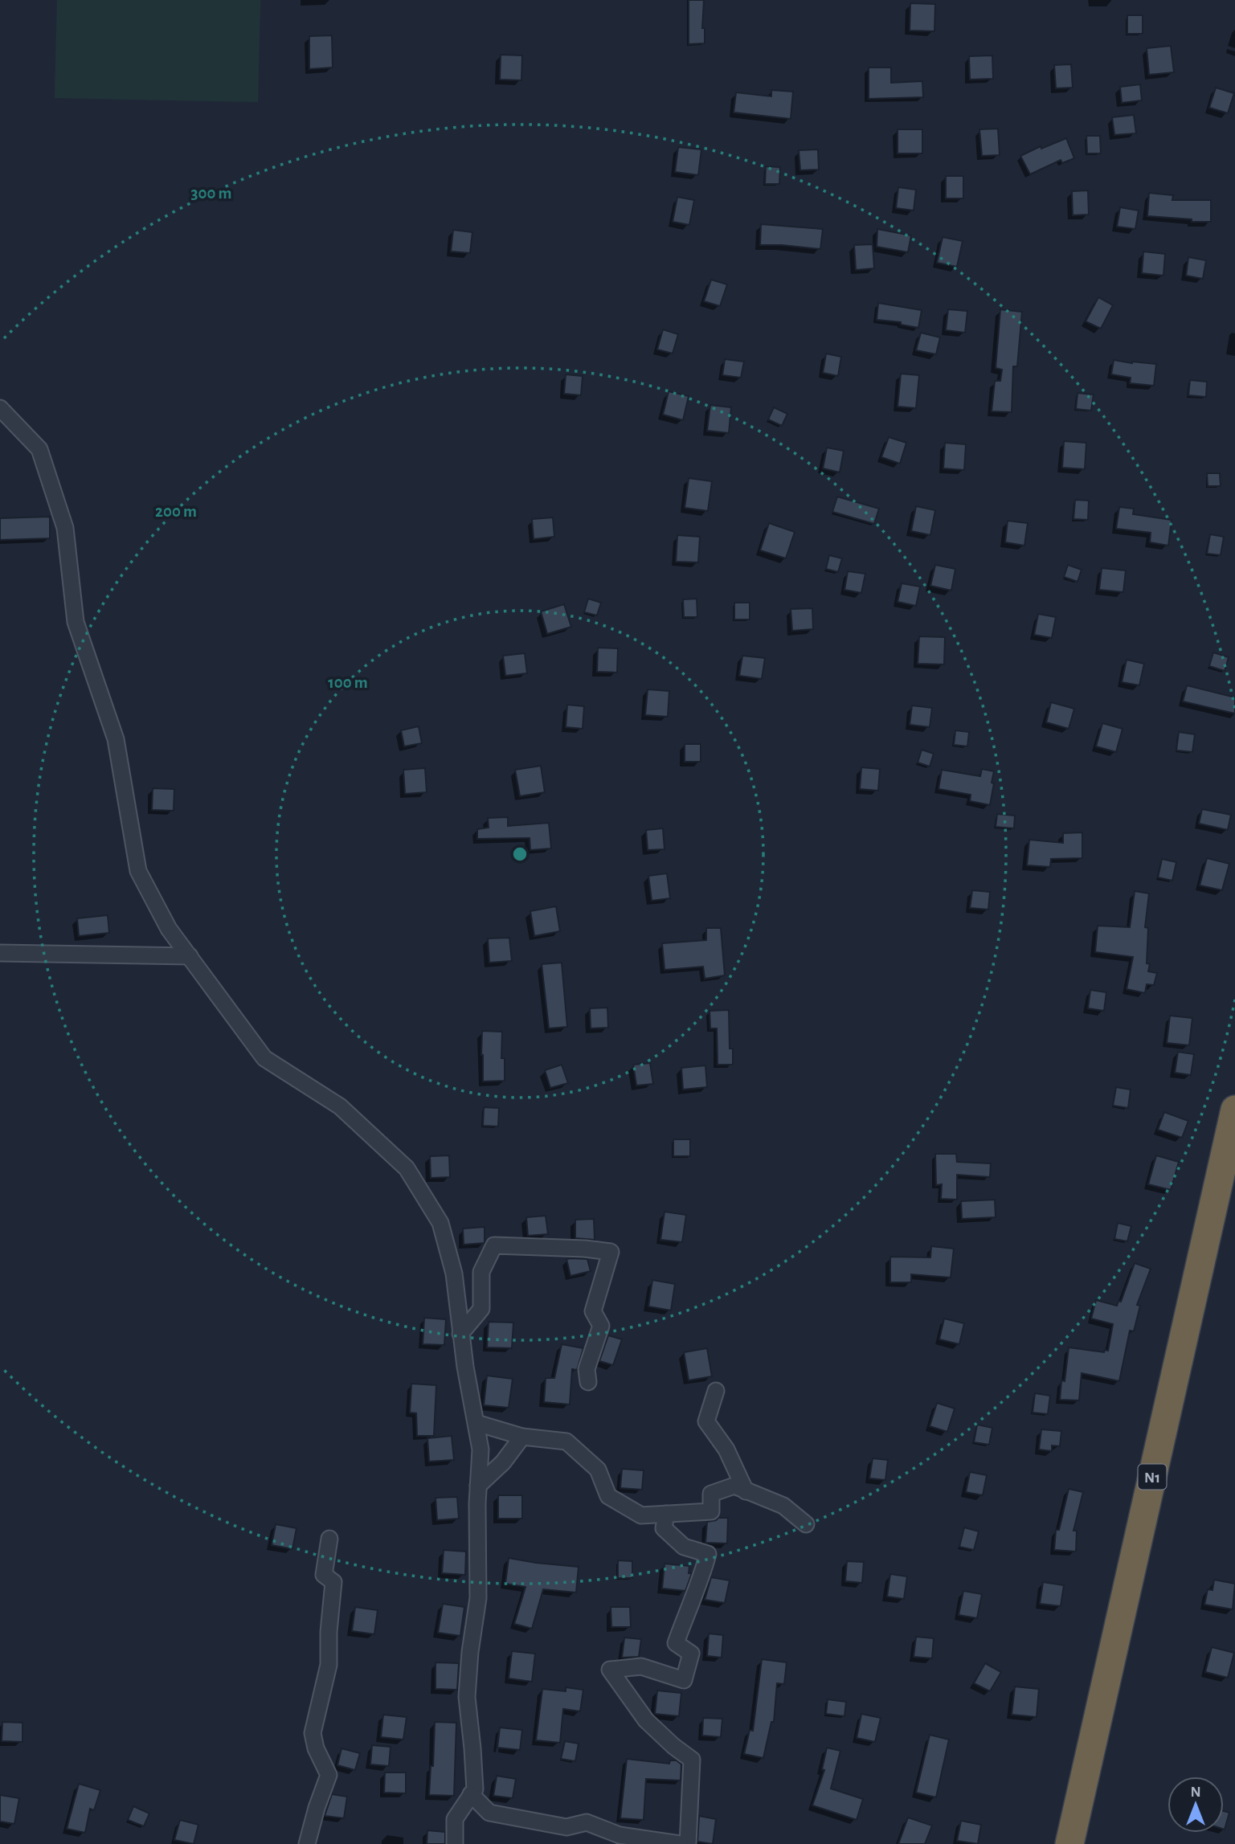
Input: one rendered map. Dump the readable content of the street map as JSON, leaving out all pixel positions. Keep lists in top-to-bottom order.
{
  "streets": {
    "highway": ["N1"]
  },
  "north": "top",
  "rings": ["300 m", "200 m", "100 m"]
}
